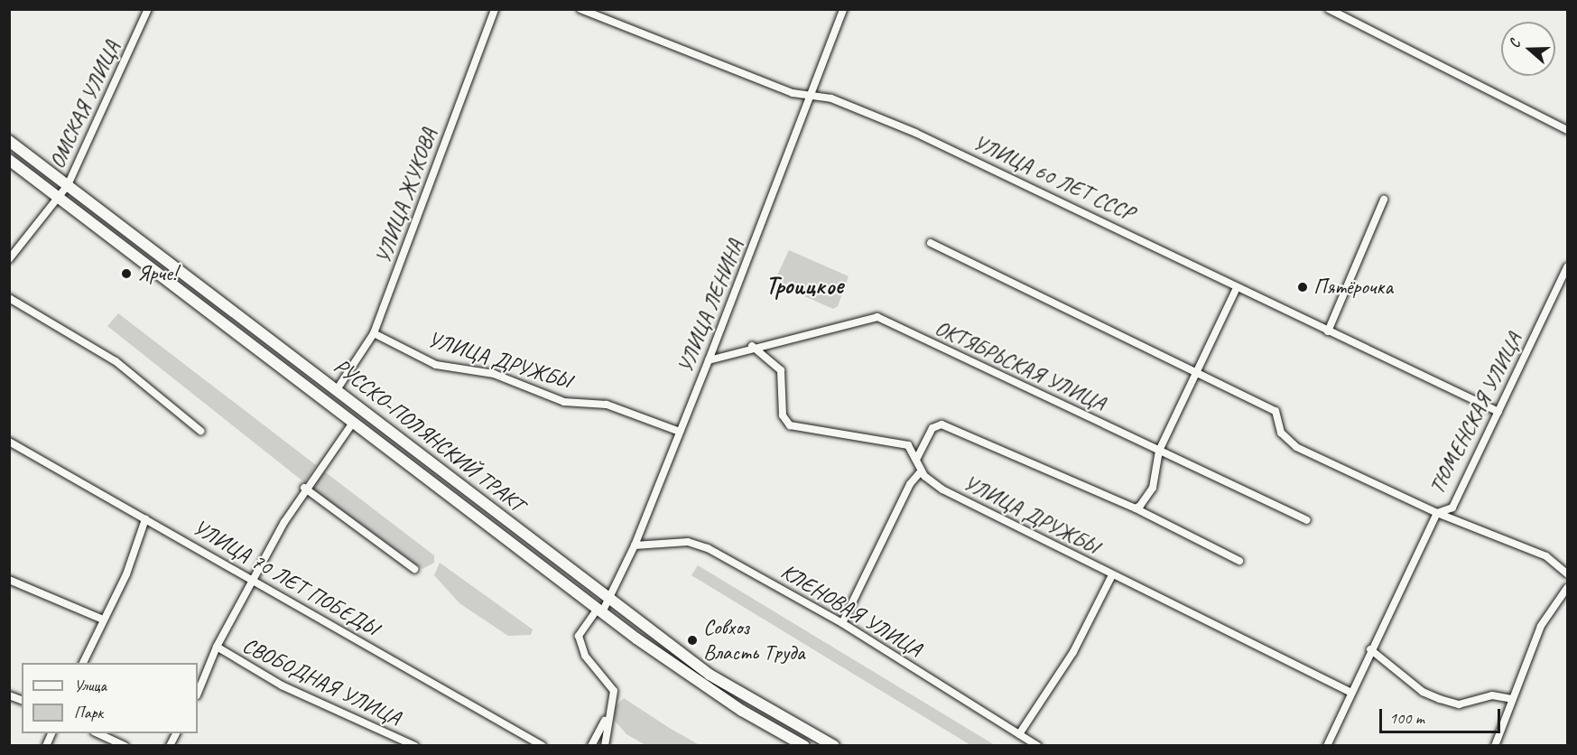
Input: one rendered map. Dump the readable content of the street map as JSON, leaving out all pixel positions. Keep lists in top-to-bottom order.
{
  "streets": {
    "main road": ["РУССКО-ПОЛЯНСКИЙ ТРАКТ"],
    "street": [
      "ОМСКАЯ УЛИЦА",
      "УЛИЦА 60 ЛЕТ СССР",
      "УЛИЦА ЖУКОВА",
      "УЛИЦА ЛЕНИНА",
      "УЛИЦА ДРУЖБЫ",
      "ОКТЯБРЬСКАЯ УЛИЦА",
      "ТЮМЕНСКАЯ УЛИЦА",
      "УЛИЦА 70 ЛЕТ ПОБЕДЫ",
      "КЛЕНОВАЯ УЛИЦА",
      "СВОБОДНАЯ УЛИЦА"
    ]
  },
  "crossings": [
    ["ОМСКАЯ УЛИЦА", "РУССКО-ПОЛЯНСКИЙ ТРАКТ"],
    ["УЛИЦА 60 ЛЕТ СССР", "УЛИЦА ЛЕНИНА"],
    ["УЛИЦА 60 ЛЕТ СССР", "ТЮМЕНСКАЯ УЛИЦА"],
    ["УЛИЦА ЖУКОВА", "УЛИЦА ДРУЖБЫ"],
    ["УЛИЦА ЖУКОВА", "РУССКО-ПОЛЯНСКИЙ ТРАКТ"],
    ["УЛИЦА ЛЕНИНА", "УЛИЦА ДРУЖБЫ"],
    ["УЛИЦА ЛЕНИНА", "ОКТЯБРЬСКАЯ УЛИЦА"],
    ["УЛИЦА ЛЕНИНА", "РУССКО-ПОЛЯНСКИЙ ТРАКТ"],
    ["УЛИЦА ЛЕНИНА", "КЛЕНОВАЯ УЛИЦА"],
    ["УЛИЦА ДРУЖБЫ", "ОКТЯБРЬСКАЯ УЛИЦА"],
    ["УЛИЦА ДРУЖБЫ", "ТЮМЕНСКАЯ УЛИЦА"]
  ],
  "districts": ["Троицкое"],
  "places": ["Ярче!", "Пятёрочка", "Совхоз Власть Труда"],
  "legend": ["Улица", "Парк"],
  "scale_bar": "100 m",
  "north": "left"
}
